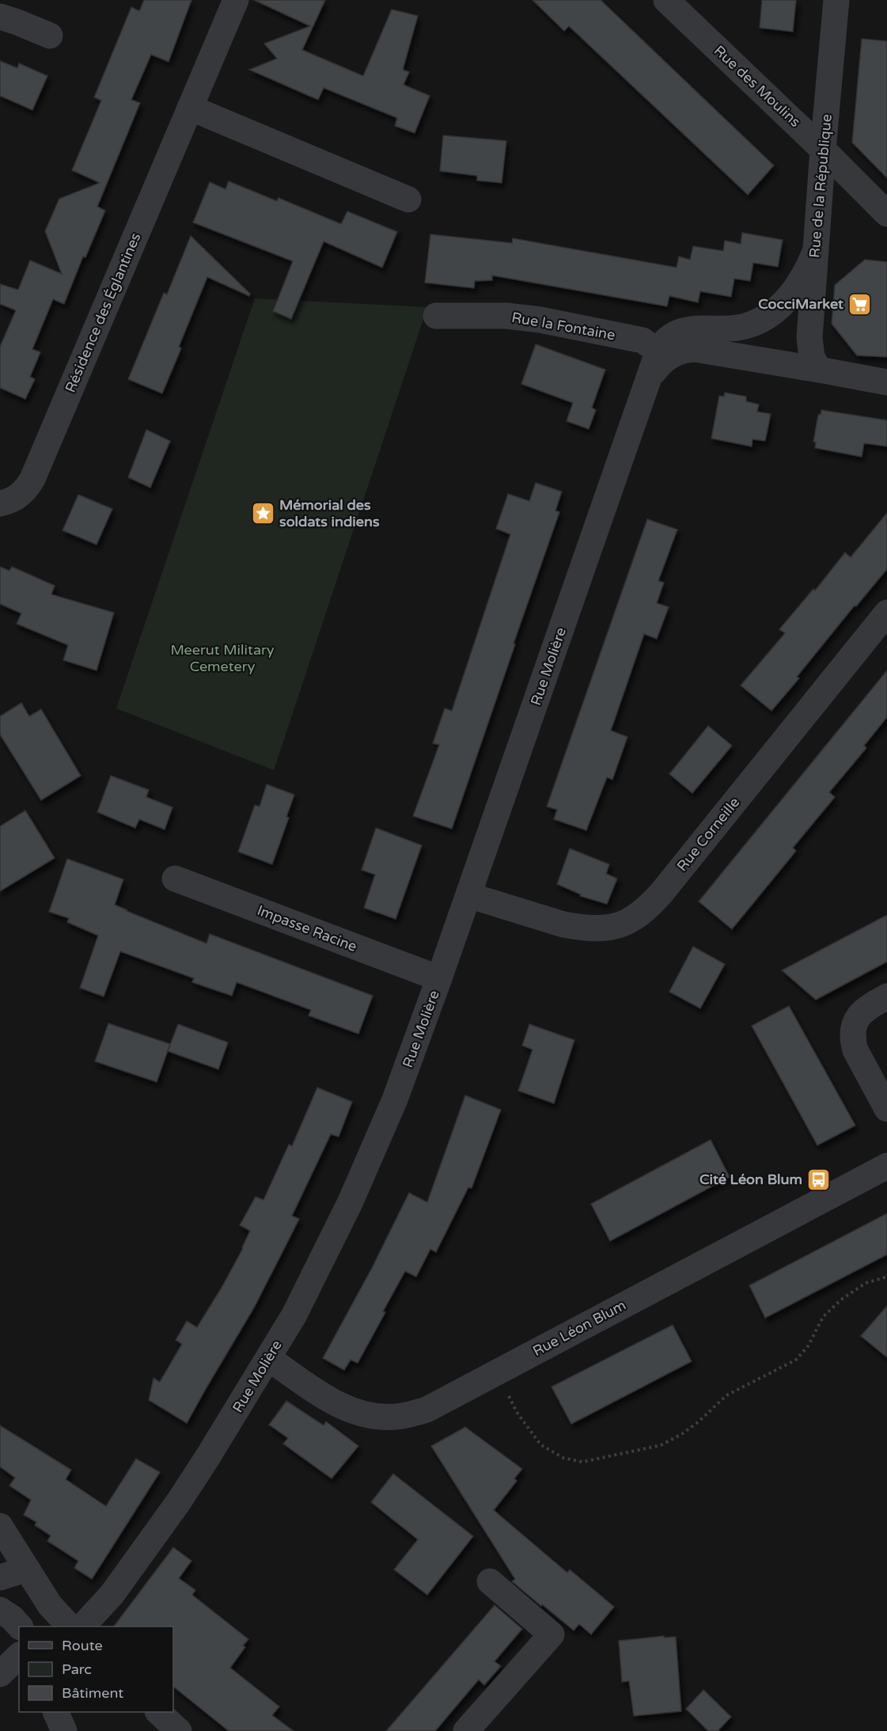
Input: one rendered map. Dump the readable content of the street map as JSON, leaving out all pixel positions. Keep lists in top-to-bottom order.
{
  "streets": {
    "street": [
      "Rue des Moulins",
      "Rue de la République",
      "Résidence des Églantines",
      "Rue la Fontaine",
      "Rue Molière",
      "Rue Corneille",
      "Impasse Racine",
      "Rue Léon Blum"
    ]
  },
  "crossings": [
    ["Rue des Moulins", "Rue de la République"],
    ["Rue la Fontaine", "Rue Molière"],
    ["Rue Molière", "Rue Corneille"],
    ["Rue Molière", "Impasse Racine"],
    ["Rue Molière", "Rue Léon Blum"]
  ],
  "parks": ["Meerut Military Cemetery"],
  "places": {
    "supermarket": ["CocciMarket"],
    "place": ["Mémorial des soldats indiens"],
    "bus stop": ["Cité Léon Blum"]
  },
  "legend": ["Route", "Parc", "Bâtiment"]
}
